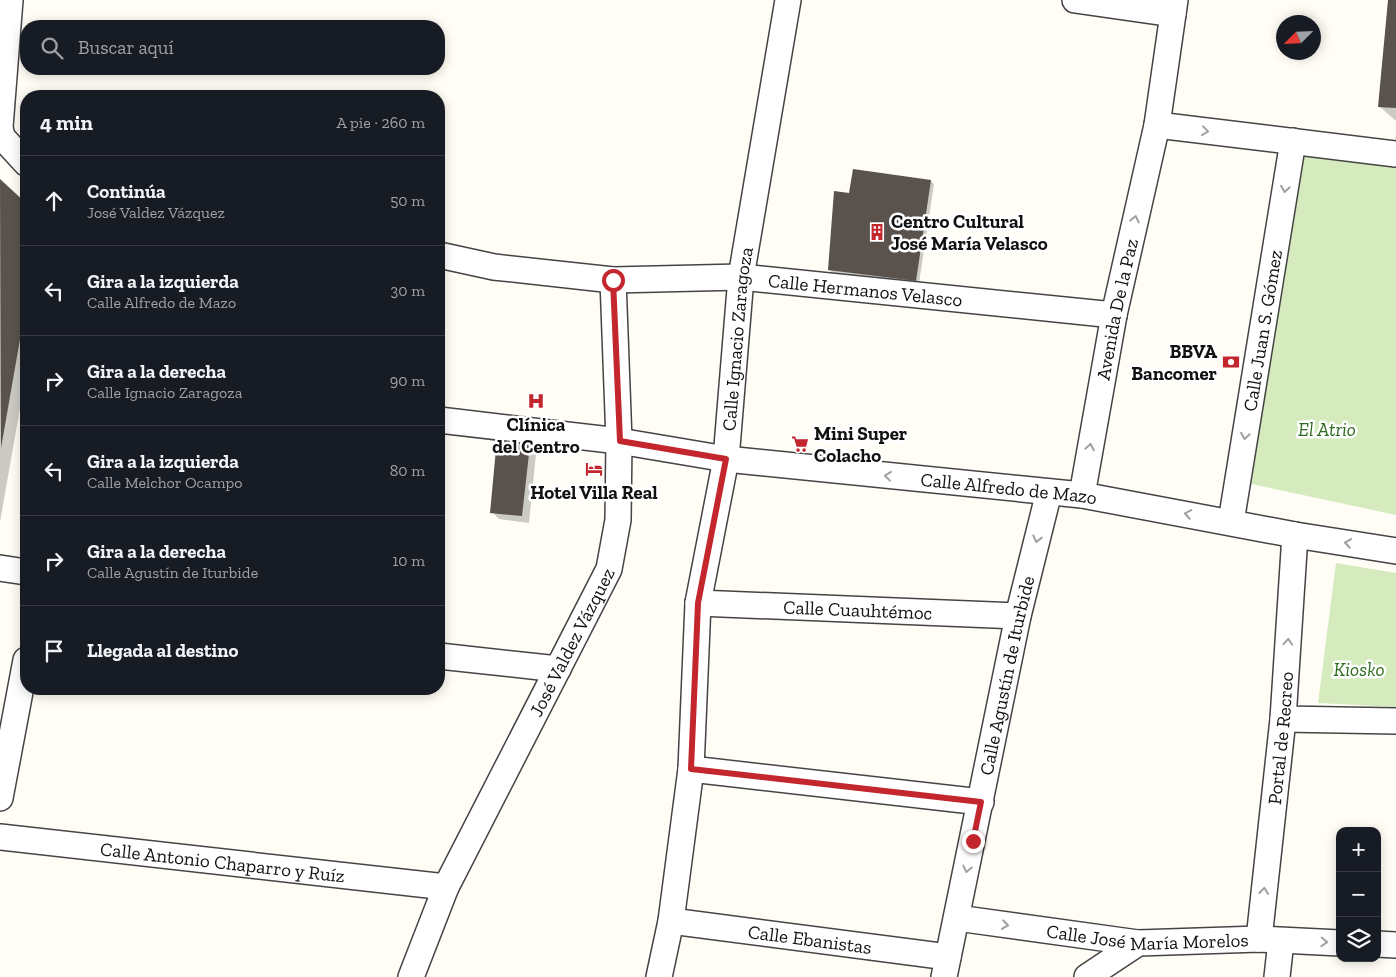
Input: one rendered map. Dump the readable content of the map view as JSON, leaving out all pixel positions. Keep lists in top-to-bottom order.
{
  "streets": {
    "street": [
      "Calle Hermanos Velasco",
      "Avenida De la Paz",
      "Calle Juan S. Gómez",
      "Calle Ignacio Zaragoza",
      "Calle Alfredo de Mazo",
      "Calle Cuauhtémoc",
      "José Valdez Vázquez",
      "Calle Agustín de Iturbide",
      "Portal de Recreo",
      "Calle Antonio Chaparro y Ruíz",
      "Calle José María Morelos",
      "Calle Ebanistas"
    ]
  },
  "crossings": [
    ["Calle Hermanos Velasco", "Avenida De la Paz"],
    ["Calle Hermanos Velasco", "Calle Ignacio Zaragoza"],
    ["Calle Hermanos Velasco", "José Valdez Vázquez"],
    ["Avenida De la Paz", "Calle Alfredo de Mazo"],
    ["Calle Juan S. Gómez", "Calle Alfredo de Mazo"],
    ["Calle Ignacio Zaragoza", "Calle Alfredo de Mazo"],
    ["Calle Ignacio Zaragoza", "Calle Cuauhtémoc"],
    ["Calle Ignacio Zaragoza", "Calle Ebanistas"],
    ["Calle Alfredo de Mazo", "José Valdez Vázquez"],
    ["Calle Alfredo de Mazo", "Calle Agustín de Iturbide"],
    ["Calle Alfredo de Mazo", "Portal de Recreo"],
    ["Calle Cuauhtémoc", "Calle Agustín de Iturbide"],
    ["José Valdez Vázquez", "Calle Antonio Chaparro y Ruíz"],
    ["Calle Agustín de Iturbide", "Calle José María Morelos"],
    ["Calle Agustín de Iturbide", "Calle Ebanistas"],
    ["Portal de Recreo", "Calle José María Morelos"]
  ],
  "one_way": [
    "Avenida De la Paz",
    "Calle Juan S. Gómez",
    "Calle Alfredo de Mazo",
    "Calle Agustín de Iturbide",
    "Portal de Recreo",
    "Calle José María Morelos"
  ],
  "parks": ["El Atrio", "Kiosko"],
  "places": {
    "building": ["Centro Cultural José María Velasco"],
    "bank": ["BBVA Bancomer"],
    "hospital": ["Clínica del Centro"],
    "supermarket": ["Mini Super Colacho"],
    "hotel": ["Hotel Villa Real"]
  },
  "north": "bottom left",
  "page": {
    "search": "Buscar aquí",
    "heading": ["4 min", "A pie · 260 m"],
    "list": [
      ["Continúa", "José Valdez Vázquez", "50 m"],
      ["Gira a la izquierda", "Calle Alfredo de Mazo", "30 m"],
      ["Gira a la derecha", "Calle Ignacio Zaragoza", "90 m"],
      ["Gira a la izquierda", "Calle Melchor Ocampo", "80 m"],
      ["Gira a la derecha", "Calle Agustín de Iturbide", "10 m"],
      "Llegada al destino"
    ],
    "map_buttons": ["+", "−"]
  }
}
